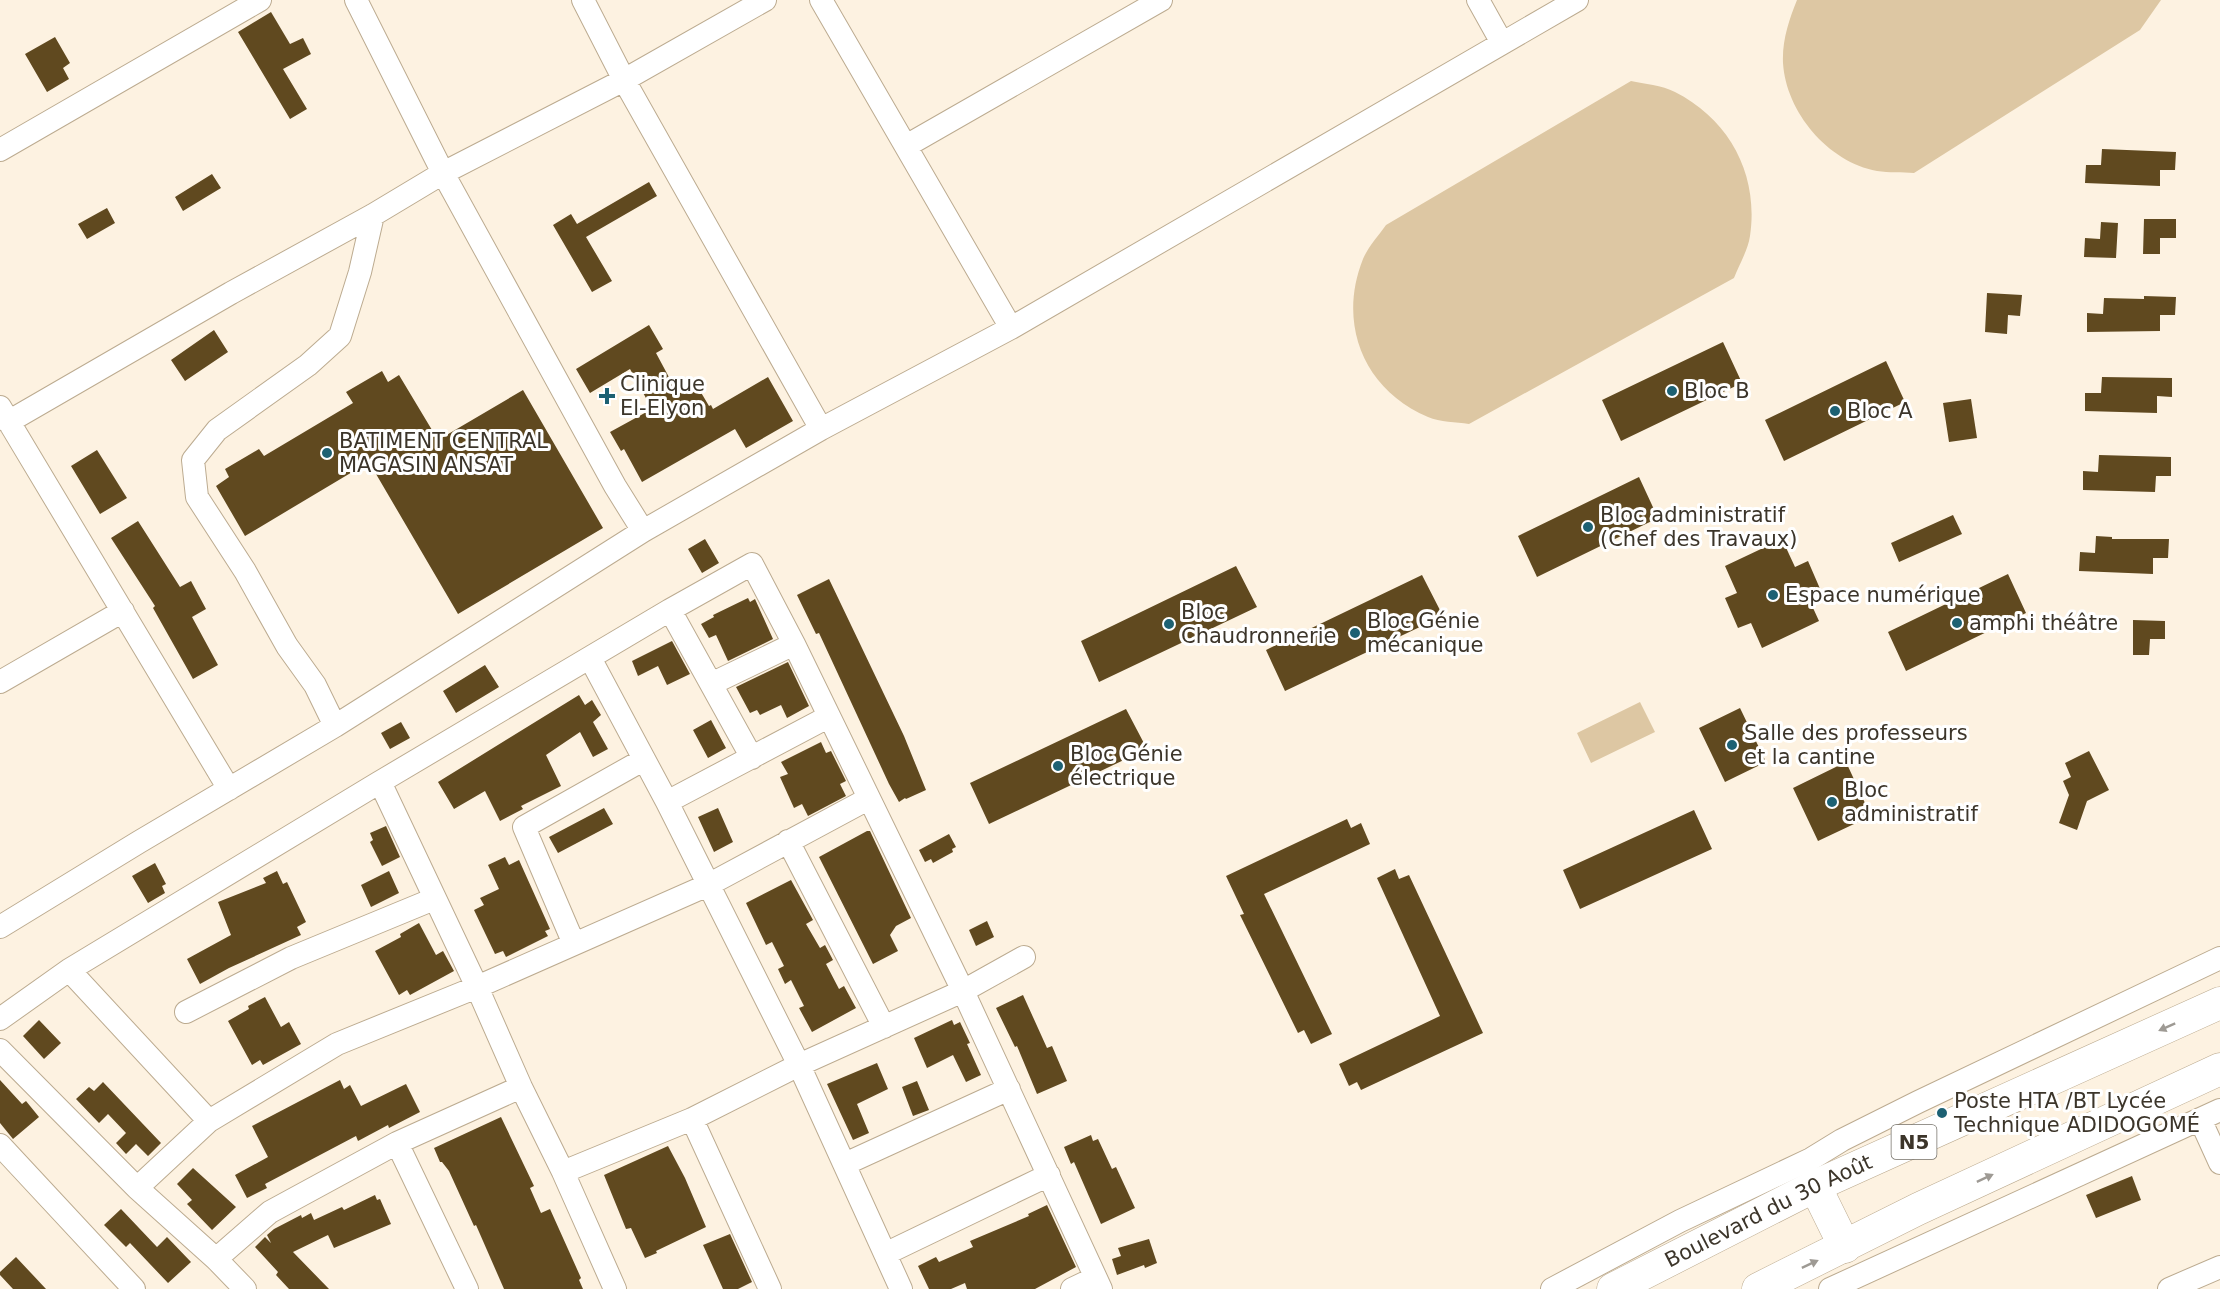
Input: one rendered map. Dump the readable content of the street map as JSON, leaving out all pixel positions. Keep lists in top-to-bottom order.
{
  "streets": {
    "highway": ["N5", "Boulevard du 30 Août"]
  },
  "places": {
    "other": [
      "Bloc B",
      "Bloc A",
      "BATIMENT CENTRAL MAGASIN ANSAT",
      "Bloc administratif (Chef des Travaux)",
      "Espace numérique",
      "amphi théâtre",
      "Bloc Chaudronnerie",
      "Bloc Génie mécanique",
      "Salle des professeurs et la cantine",
      "Bloc Génie électrique",
      "Bloc administratif",
      "Poste HTA /BT Lycée Technique ADIDOGOMÉ"
    ],
    "health": ["Clinique El-Elyon"]
  }
}
